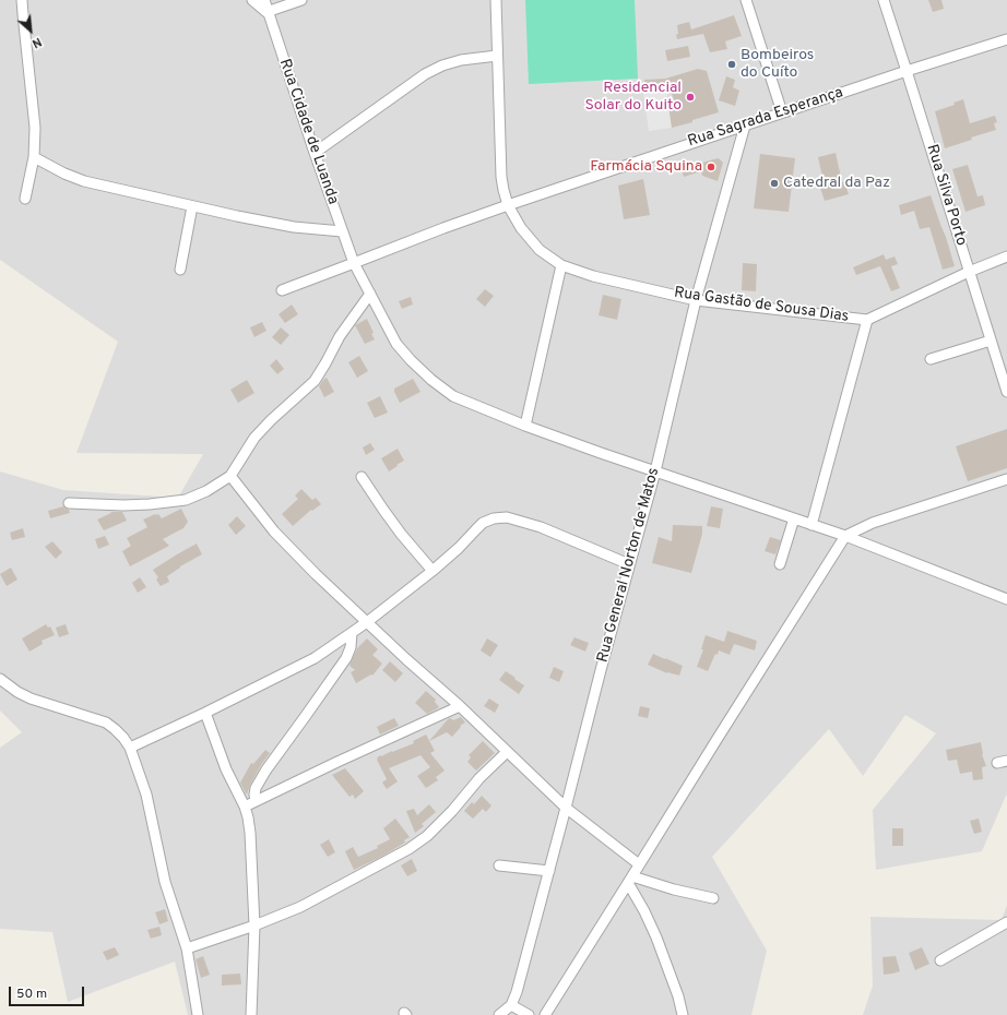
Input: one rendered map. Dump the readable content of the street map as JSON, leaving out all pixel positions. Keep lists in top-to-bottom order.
{
  "streets": {
    "street": [
      "Rua Sagrada Esperança",
      "Rua Cidade de Luanda",
      "Rua Silva Porto",
      "Rua Gastão de Sousa Dias",
      "Rua General Norton de Matos"
    ]
  },
  "crossings": [
    ["Rua Sagrada Esperança", "Rua Cidade de Luanda"],
    ["Rua Sagrada Esperança", "Rua Silva Porto"],
    ["Rua Sagrada Esperança", "Rua Gastão de Sousa Dias"],
    ["Rua Sagrada Esperança", "Rua General Norton de Matos"],
    ["Rua Cidade de Luanda", "Rua General Norton de Matos"],
    ["Rua Silva Porto", "Rua Gastão de Sousa Dias"],
    ["Rua Gastão de Sousa Dias", "Rua General Norton de Matos"]
  ],
  "places": [
    "Bombeiros do Cuíto",
    "Residencial Solar do Kuito",
    "Farmácia Squina",
    "Catedral da Paz"
  ],
  "scale_bar": "50 m",
  "north": "bottom right"
}
